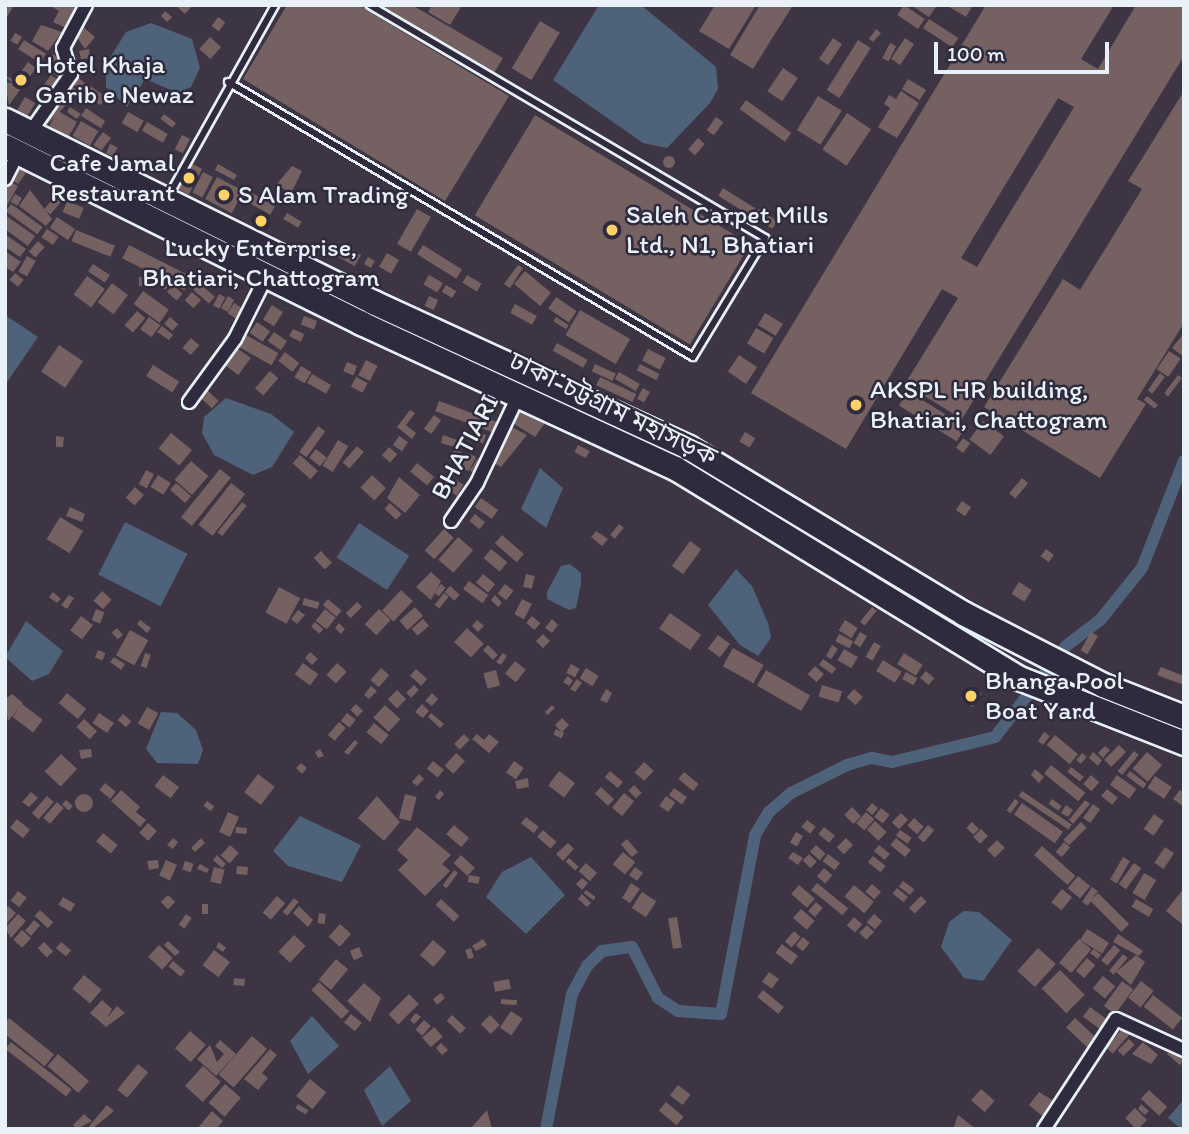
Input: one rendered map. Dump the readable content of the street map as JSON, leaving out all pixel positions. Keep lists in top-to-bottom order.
{
  "streets": {
    "highway": ["ঢাকা-চট্টগ্রাম মহাসড়ক"],
    "street": ["BHATIARI"]
  },
  "crossings": [
    ["ঢাকা-চট্টগ্রাম মহাসড়ক", "BHATIARI"]
  ],
  "places": [
    "Hotel Khaja Garib e Newaz",
    "Cafe Jamal Restaurant",
    "S Alam Trading",
    "Lucky Enterprise, Bhatiari, Chattogram",
    "Saleh Carpet Mills Ltd., N1, Bhatiari",
    "AKSPL HR building, Bhatiari, Chattogram",
    "Bhanga Pool Boat Yard"
  ],
  "scale_bar": "100 m"
}
